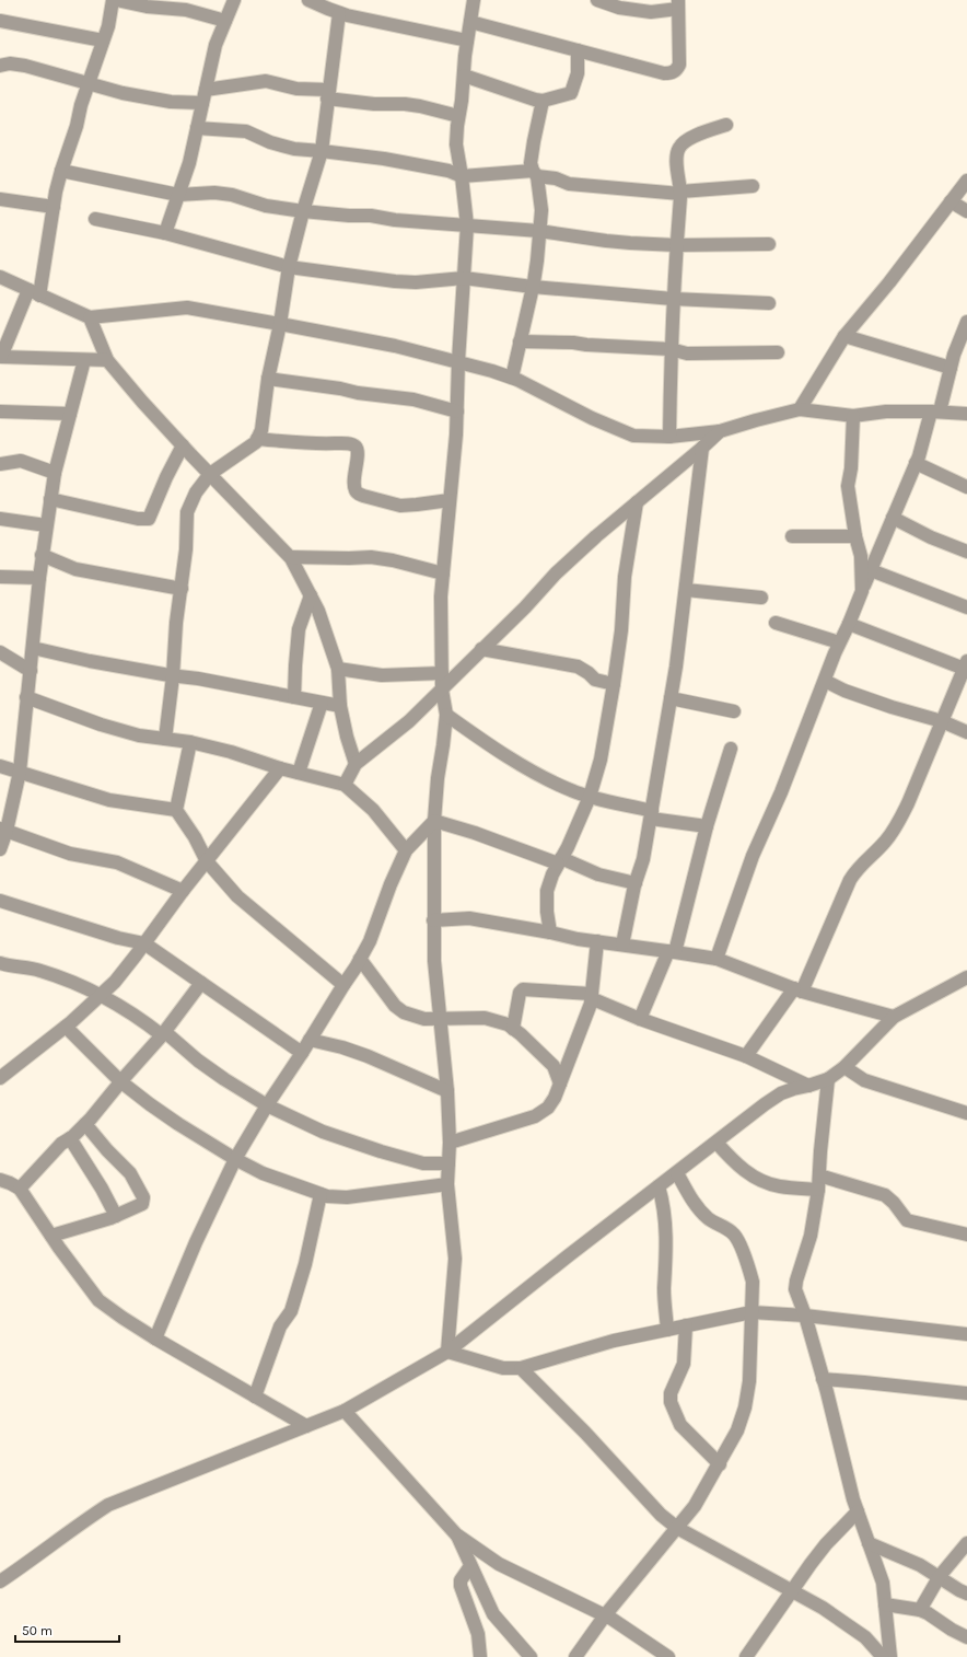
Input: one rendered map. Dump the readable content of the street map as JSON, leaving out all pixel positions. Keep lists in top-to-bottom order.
{
  "scale_bar": "50 m"
}
